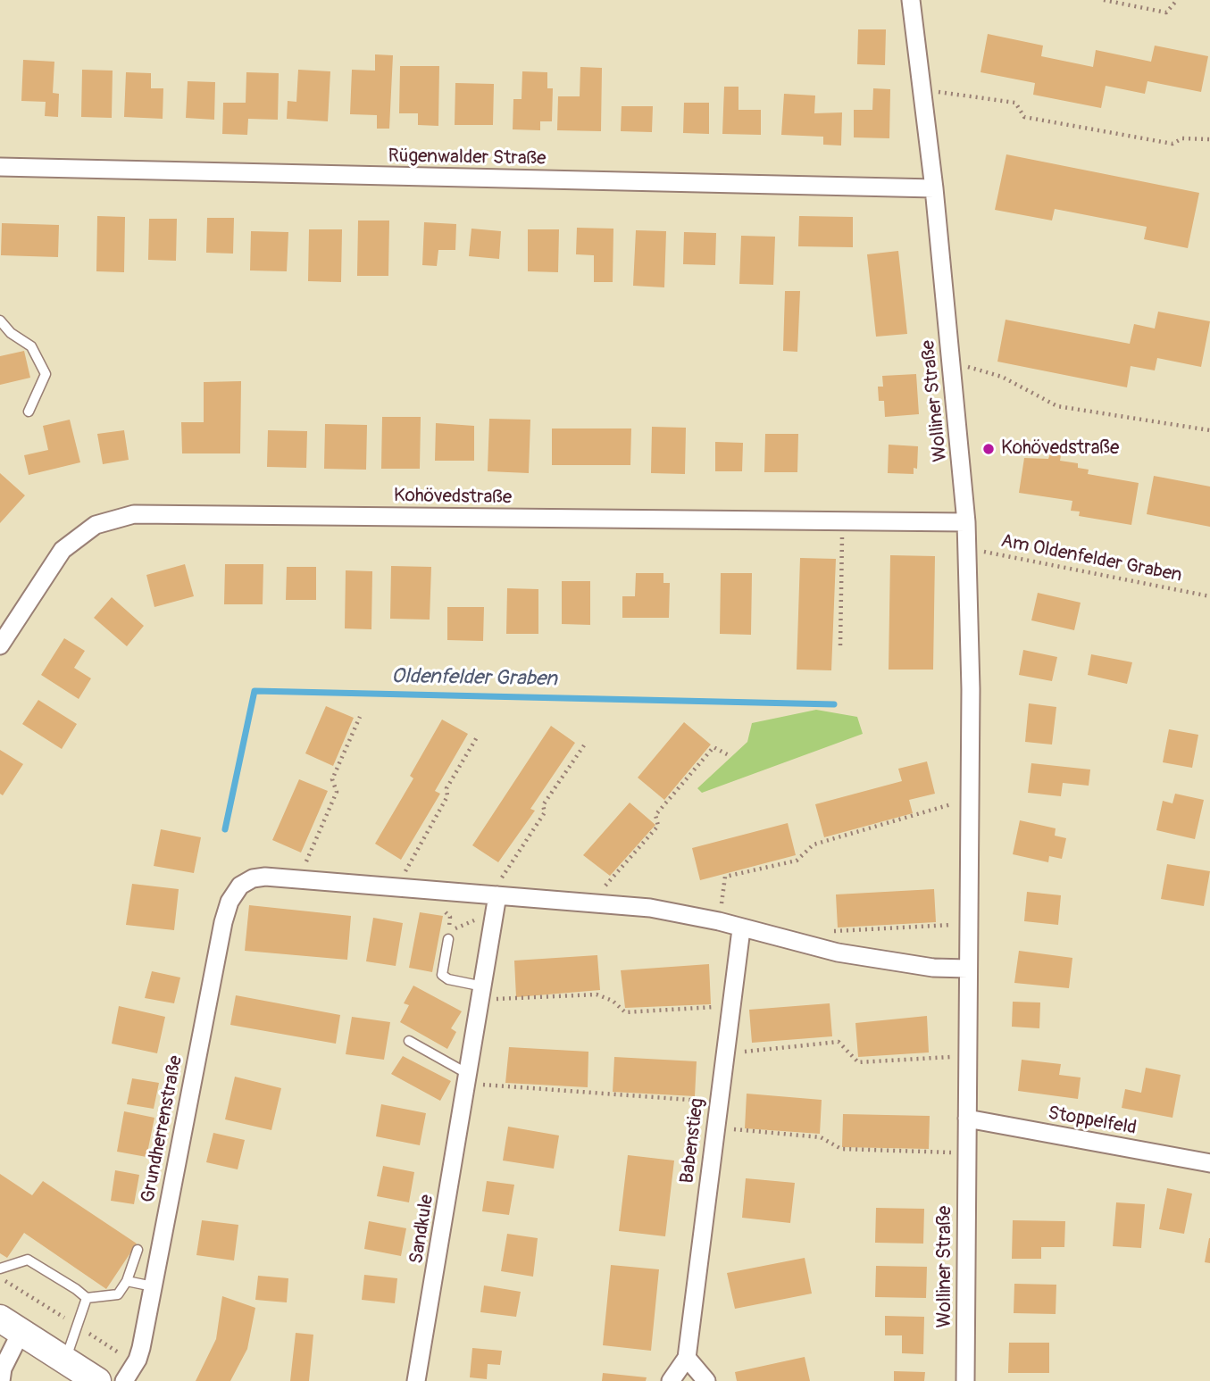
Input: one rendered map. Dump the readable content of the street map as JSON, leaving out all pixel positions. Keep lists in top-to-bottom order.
{
  "streets": {
    "street": [
      "Rügenwalder Straße",
      "Wolliner Straße",
      "Kohövedstraße",
      "Stoppelfeld",
      "Grundherrenstraße",
      "Babenstieg",
      "Sandkule"
    ],
    "path": ["Am Oldenfelder Graben"]
  },
  "crossings": [
    ["Rügenwalder Straße", "Wolliner Straße"],
    ["Wolliner Straße", "Kohövedstraße"],
    ["Wolliner Straße", "Am Oldenfelder Graben"],
    ["Wolliner Straße", "Stoppelfeld"]
  ],
  "water": ["Oldenfelder Graben"],
  "places": ["Kohövedstraße"]
}
